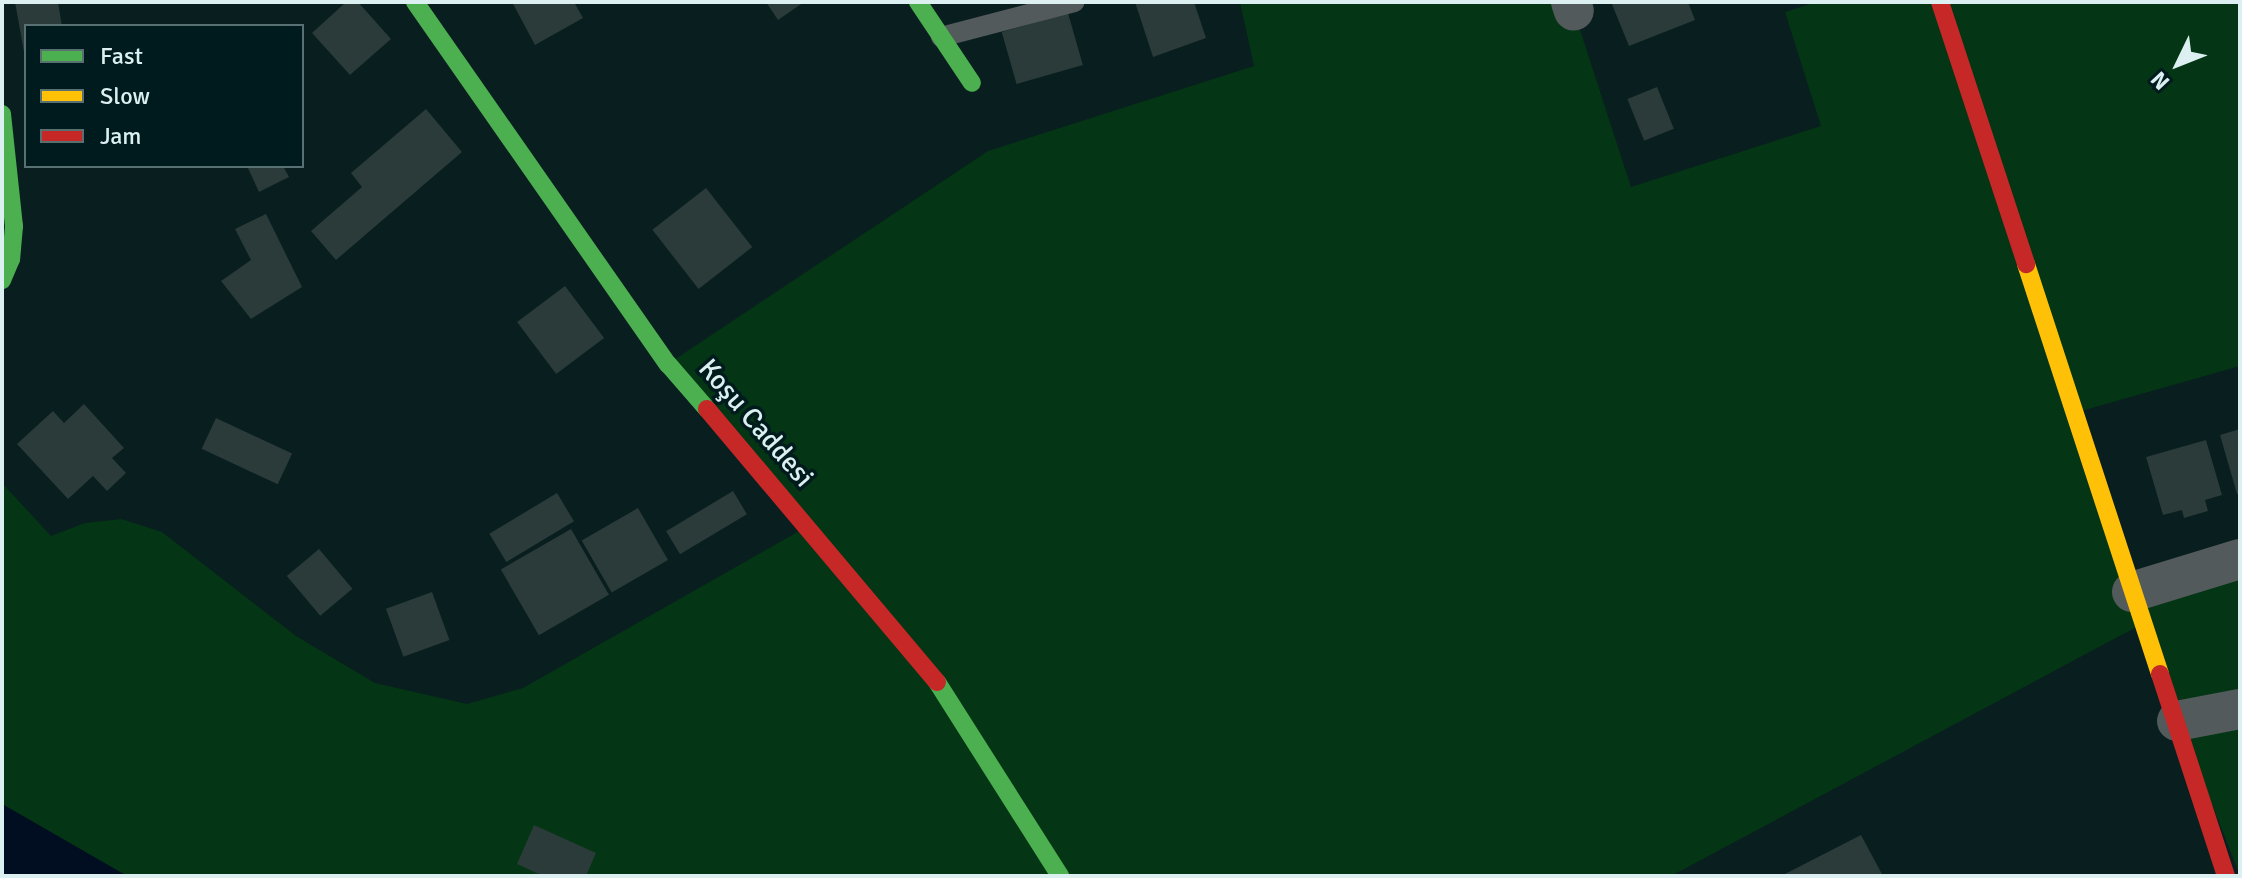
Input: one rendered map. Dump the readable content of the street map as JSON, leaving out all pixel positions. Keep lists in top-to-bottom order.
{
  "streets": {
    "street": ["Koşu Caddesi"]
  },
  "legend": ["Fast", "Slow", "Jam"],
  "north": "bottom left"
}
